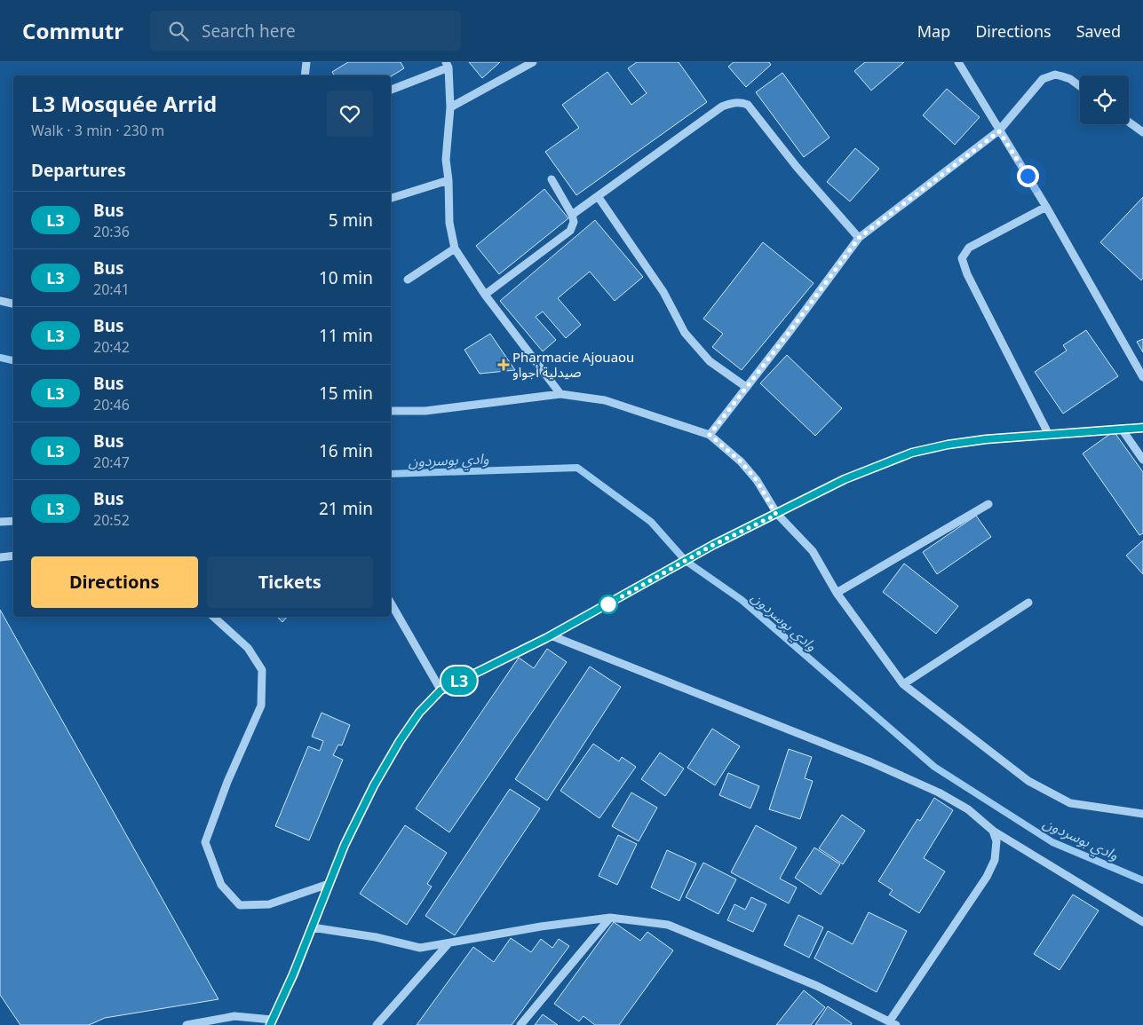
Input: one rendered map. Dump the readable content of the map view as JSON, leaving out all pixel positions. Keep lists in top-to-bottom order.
{
  "water": ["وادي بوسردون"],
  "places": {
    "health": ["Pharmacie Ajouaou صيدلية أجواو"]
  },
  "lines": ["bus line L3"],
  "page": {
    "header": "Commutr",
    "search": "Search here",
    "nav": ["Map", "Directions", "Saved"],
    "on_map": "L3",
    "heading": [
      ["L3 Mosquée Arrid", "Walk · 3 min · 230 m"],
      "Departures"
    ],
    "list": [
      {
        "mark": "L3",
        "name": "Bus",
        "note": "20:36",
        "value": "5 min"
      },
      {
        "mark": "L3",
        "name": "Bus",
        "note": "20:41",
        "value": "10 min"
      },
      {
        "mark": "L3",
        "name": "Bus",
        "note": "20:42",
        "value": "11 min"
      },
      {
        "mark": "L3",
        "name": "Bus",
        "note": "20:46",
        "value": "15 min"
      },
      {
        "mark": "L3",
        "name": "Bus",
        "note": "20:47",
        "value": "16 min"
      },
      {
        "mark": "L3",
        "name": "Bus",
        "note": "20:52",
        "value": "21 min"
      }
    ],
    "buttons": ["Directions", "Tickets"]
  }
}
